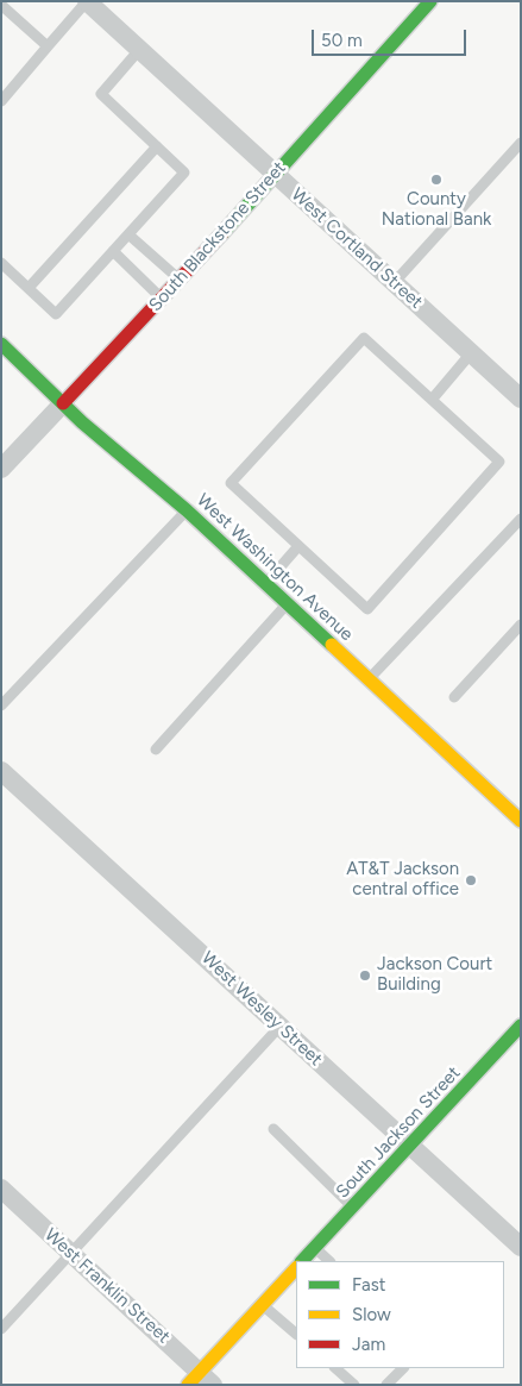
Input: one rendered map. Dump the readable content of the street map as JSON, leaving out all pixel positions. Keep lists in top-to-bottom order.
{
  "streets": {
    "main road": ["South Blackstone Street", "West Washington Avenue", "South Jackson Street"],
    "street": ["West Cortland Street", "West Wesley Street", "West Franklin Street"]
  },
  "crossings": [
    ["South Blackstone Street", "West Cortland Street"],
    ["South Blackstone Street", "West Washington Avenue"],
    ["West Wesley Street", "South Jackson Street"]
  ],
  "places": ["County National Bank", "AT&T Jackson central office", "Jackson Court Building"],
  "legend": ["Fast", "Slow", "Jam"],
  "scale_bar": "50 m"
}
